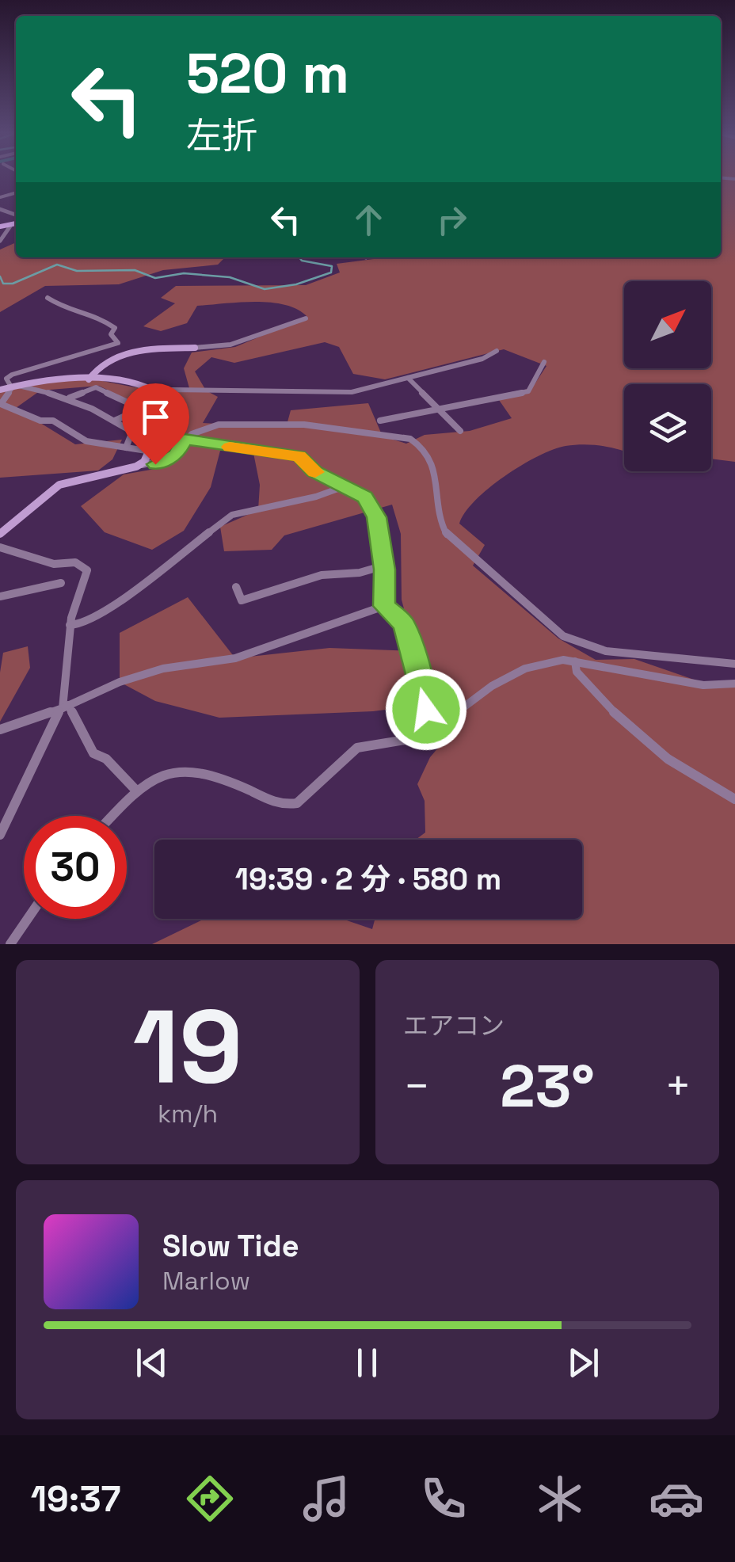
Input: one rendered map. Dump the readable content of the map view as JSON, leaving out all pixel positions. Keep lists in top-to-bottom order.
{
  "north": "top right",
  "page": {
    "turn": ["520 m", "左折"],
    "limit": "30",
    "trip": "19:39 · 2 分 · 580 m",
    "tile": [
      ["19", "km/h"],
      "エアコン"
    ],
    "heat": ["−", "23°", "+"],
    "song": ["Slow Tide", "Marlow"],
    "tabs": "19:37"
  }
}
